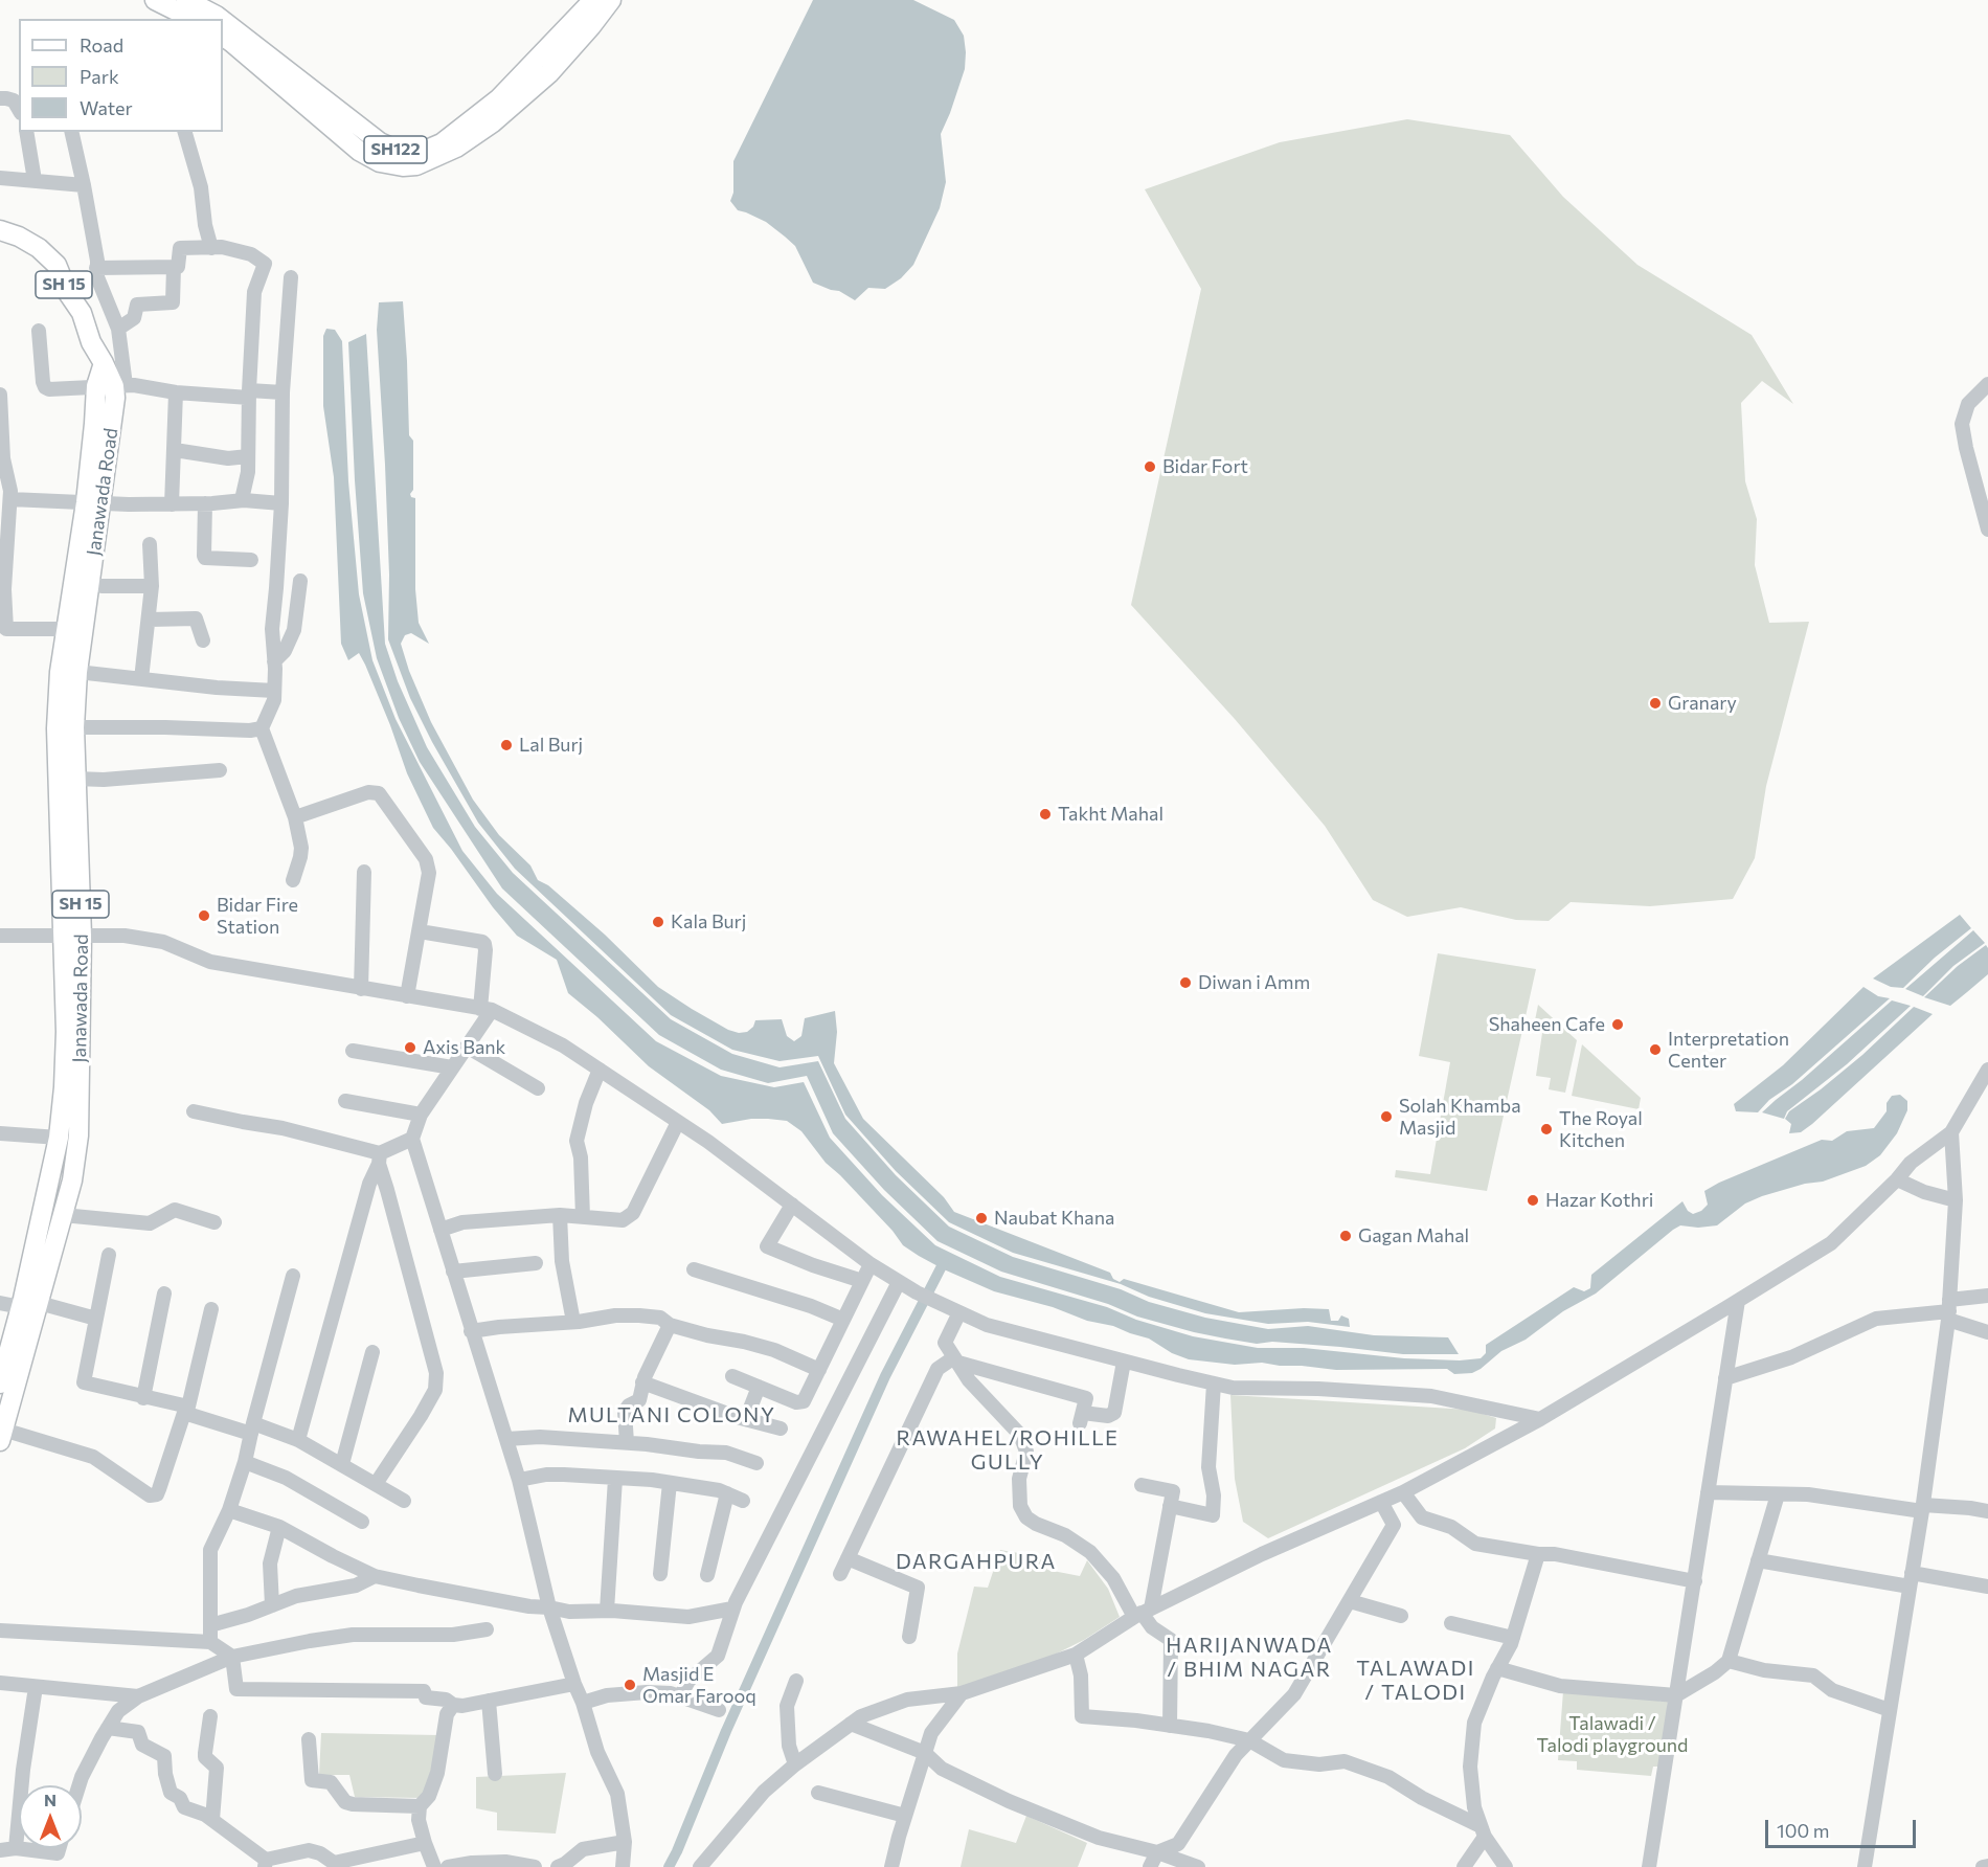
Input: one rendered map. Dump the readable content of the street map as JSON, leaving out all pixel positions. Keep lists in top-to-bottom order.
{
  "streets": {
    "main road": ["SH122", "SH 15", "Janawada Road"]
  },
  "districts": [
    "MULTANI COLONY",
    "RAWAHEL/ROHILLE GULLY",
    "DARGAHPURA",
    "HARIJANWADA / BHIM NAGAR",
    "TALAWADI / TALODI"
  ],
  "parks": ["Talawadi / Talodi playground"],
  "places": [
    "Bidar Fort",
    "Granary",
    "Lal Burj",
    "Takht Mahal",
    "Bidar Fire Station",
    "Kala Burj",
    "Diwan i Amm",
    "Shaheen Cafe",
    "Axis Bank",
    "Interpretation Center",
    "Solah Khamba Masjid",
    "The Royal Kitchen",
    "Hazar Kothri",
    "Naubat Khana",
    "Gagan Mahal",
    "Masjid E Omar Farooq"
  ],
  "legend": ["Road", "Park", "Water"],
  "scale_bar": "100 m",
  "north": "top"
}
